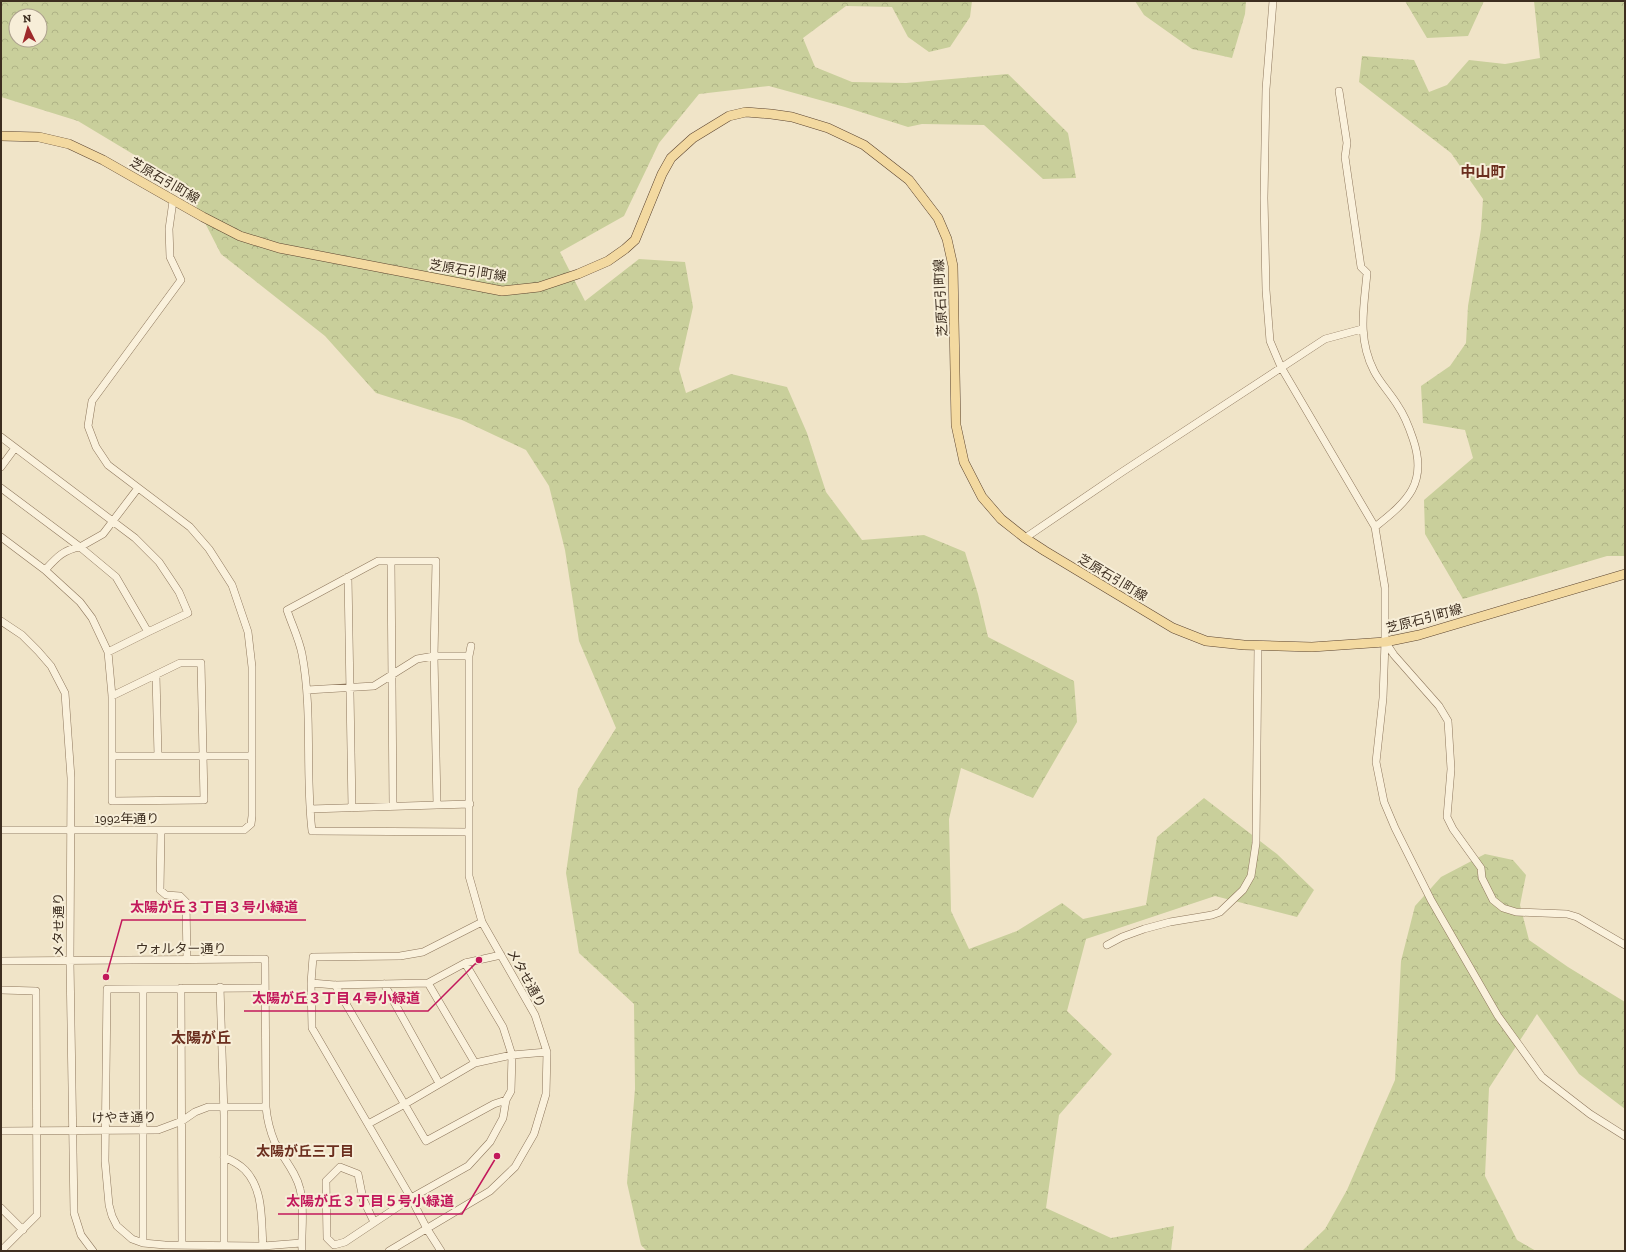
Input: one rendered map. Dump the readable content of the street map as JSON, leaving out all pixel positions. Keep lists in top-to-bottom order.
{
  "streets": {
    "main road": ["芝原石引町線"],
    "street": [
      "1992年通り",
      "メタせ通り",
      "ウォルター通り",
      "けやき通り"
    ]
  },
  "crossings": [
    ["1992年通り", "メタせ通り"],
    ["メタせ通り", "ウォルター通り"],
    ["メタせ通り", "けやき通り"]
  ],
  "districts": ["中山町", "太陽が丘", "太陽が丘三丁目"],
  "places": ["太陽が丘３丁目４号小緑道", "太陽が丘３丁目３号小緑道", "太陽が丘３丁目５号小緑道"],
  "north": "top"
}
